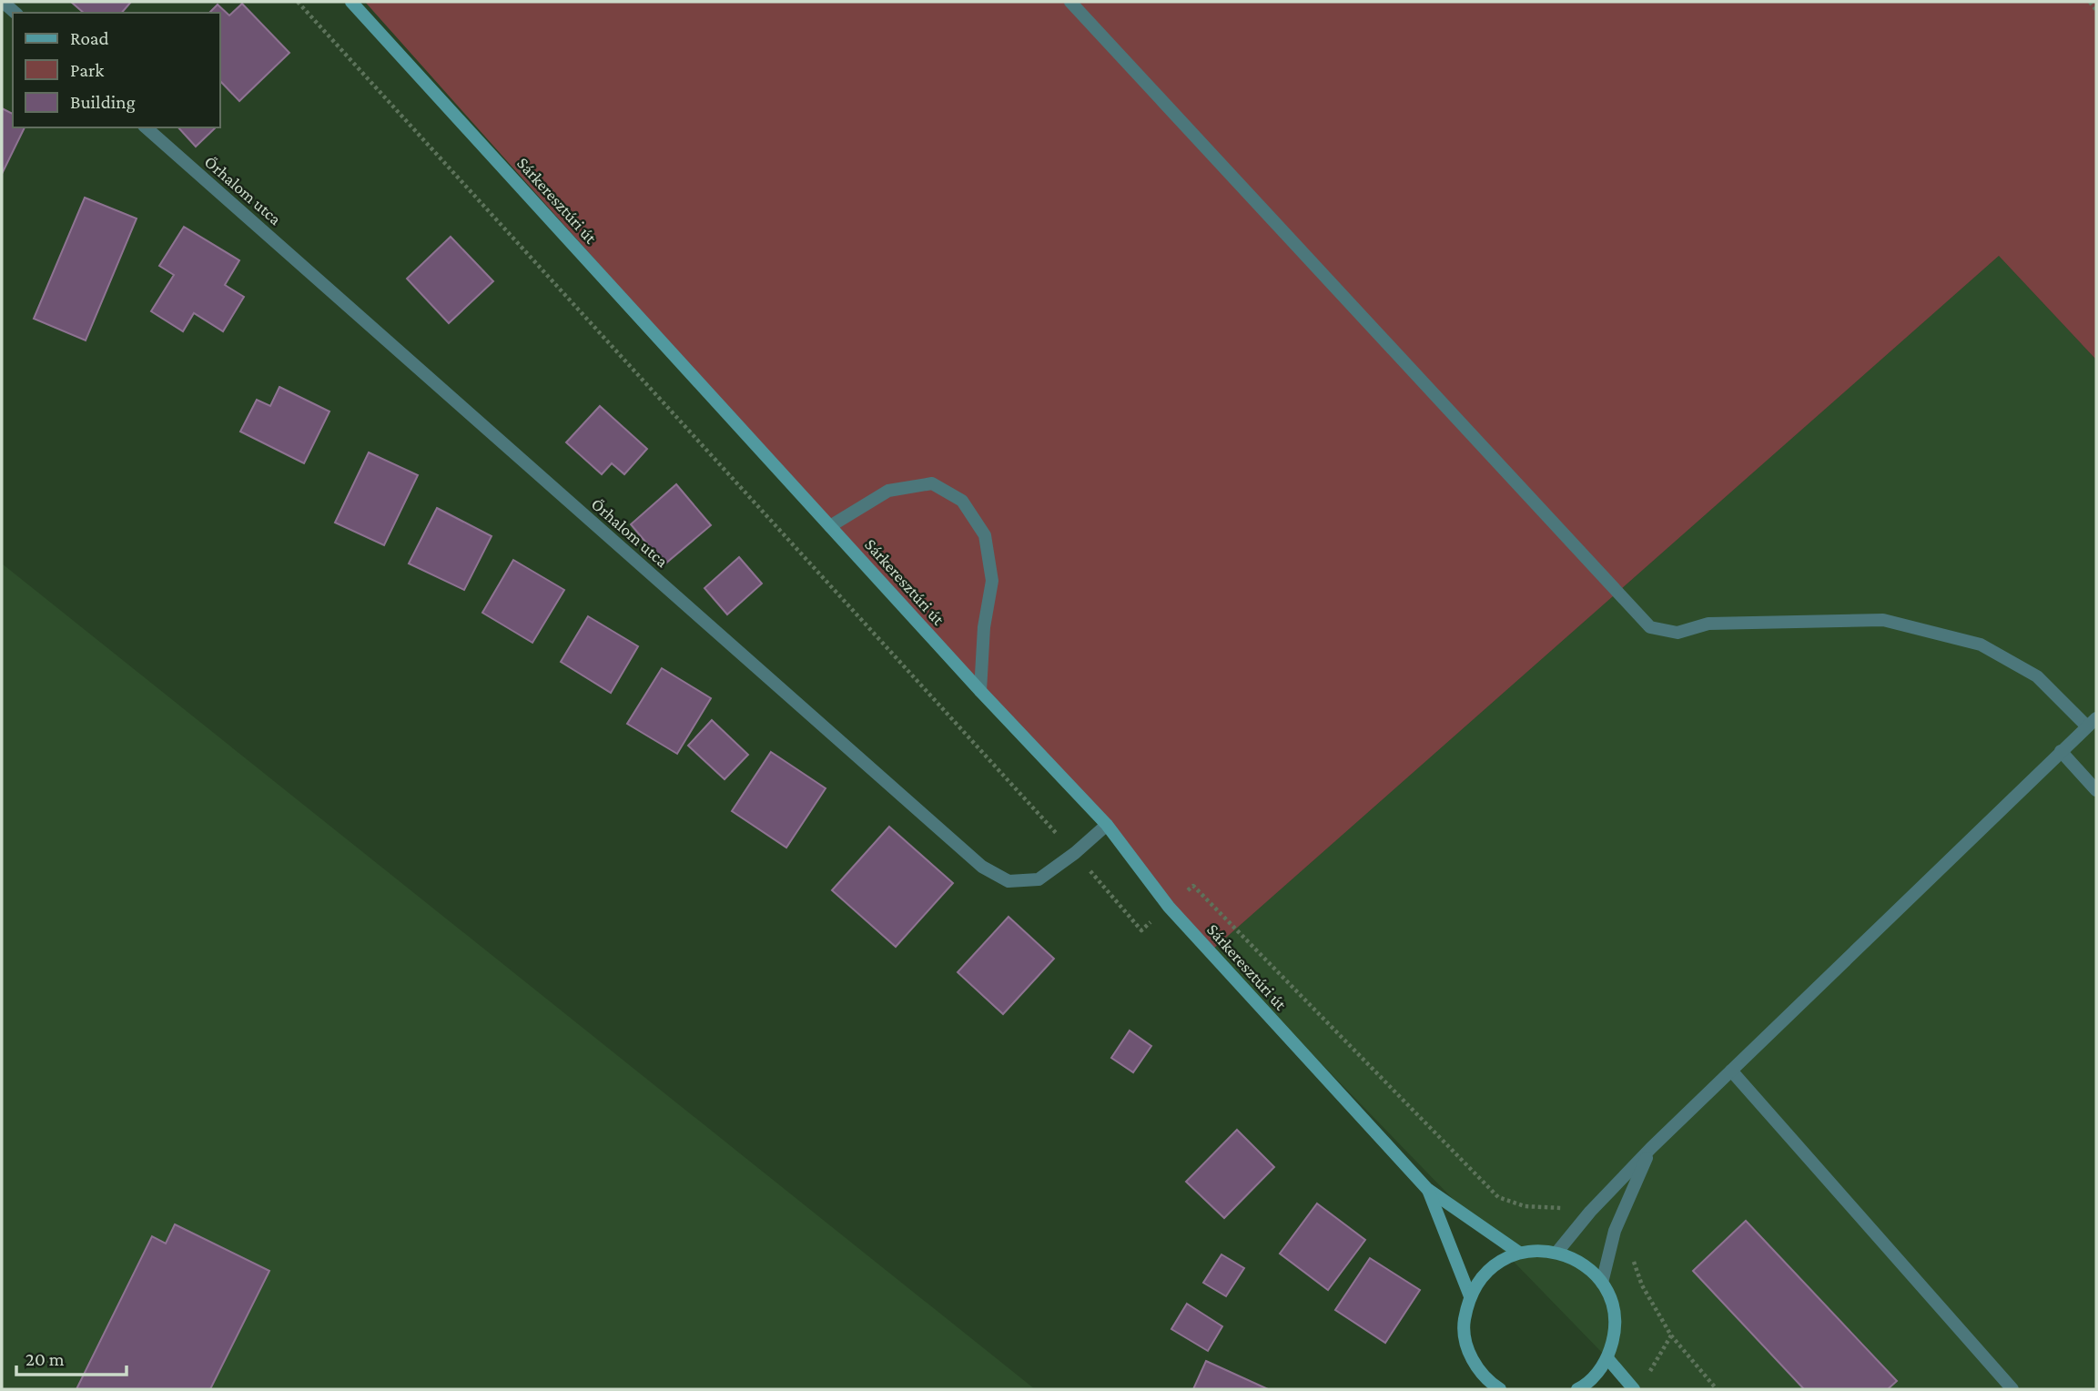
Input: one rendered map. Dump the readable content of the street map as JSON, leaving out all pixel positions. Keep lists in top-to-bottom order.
{
  "streets": {
    "main road": ["Sárkeresztúri út"],
    "street": ["Őrhalom utca"]
  },
  "crossings": [
    ["Őrhalom utca", "Sárkeresztúri út"]
  ],
  "legend": ["Road", "Park", "Building"],
  "scale_bar": "20 m"
}
